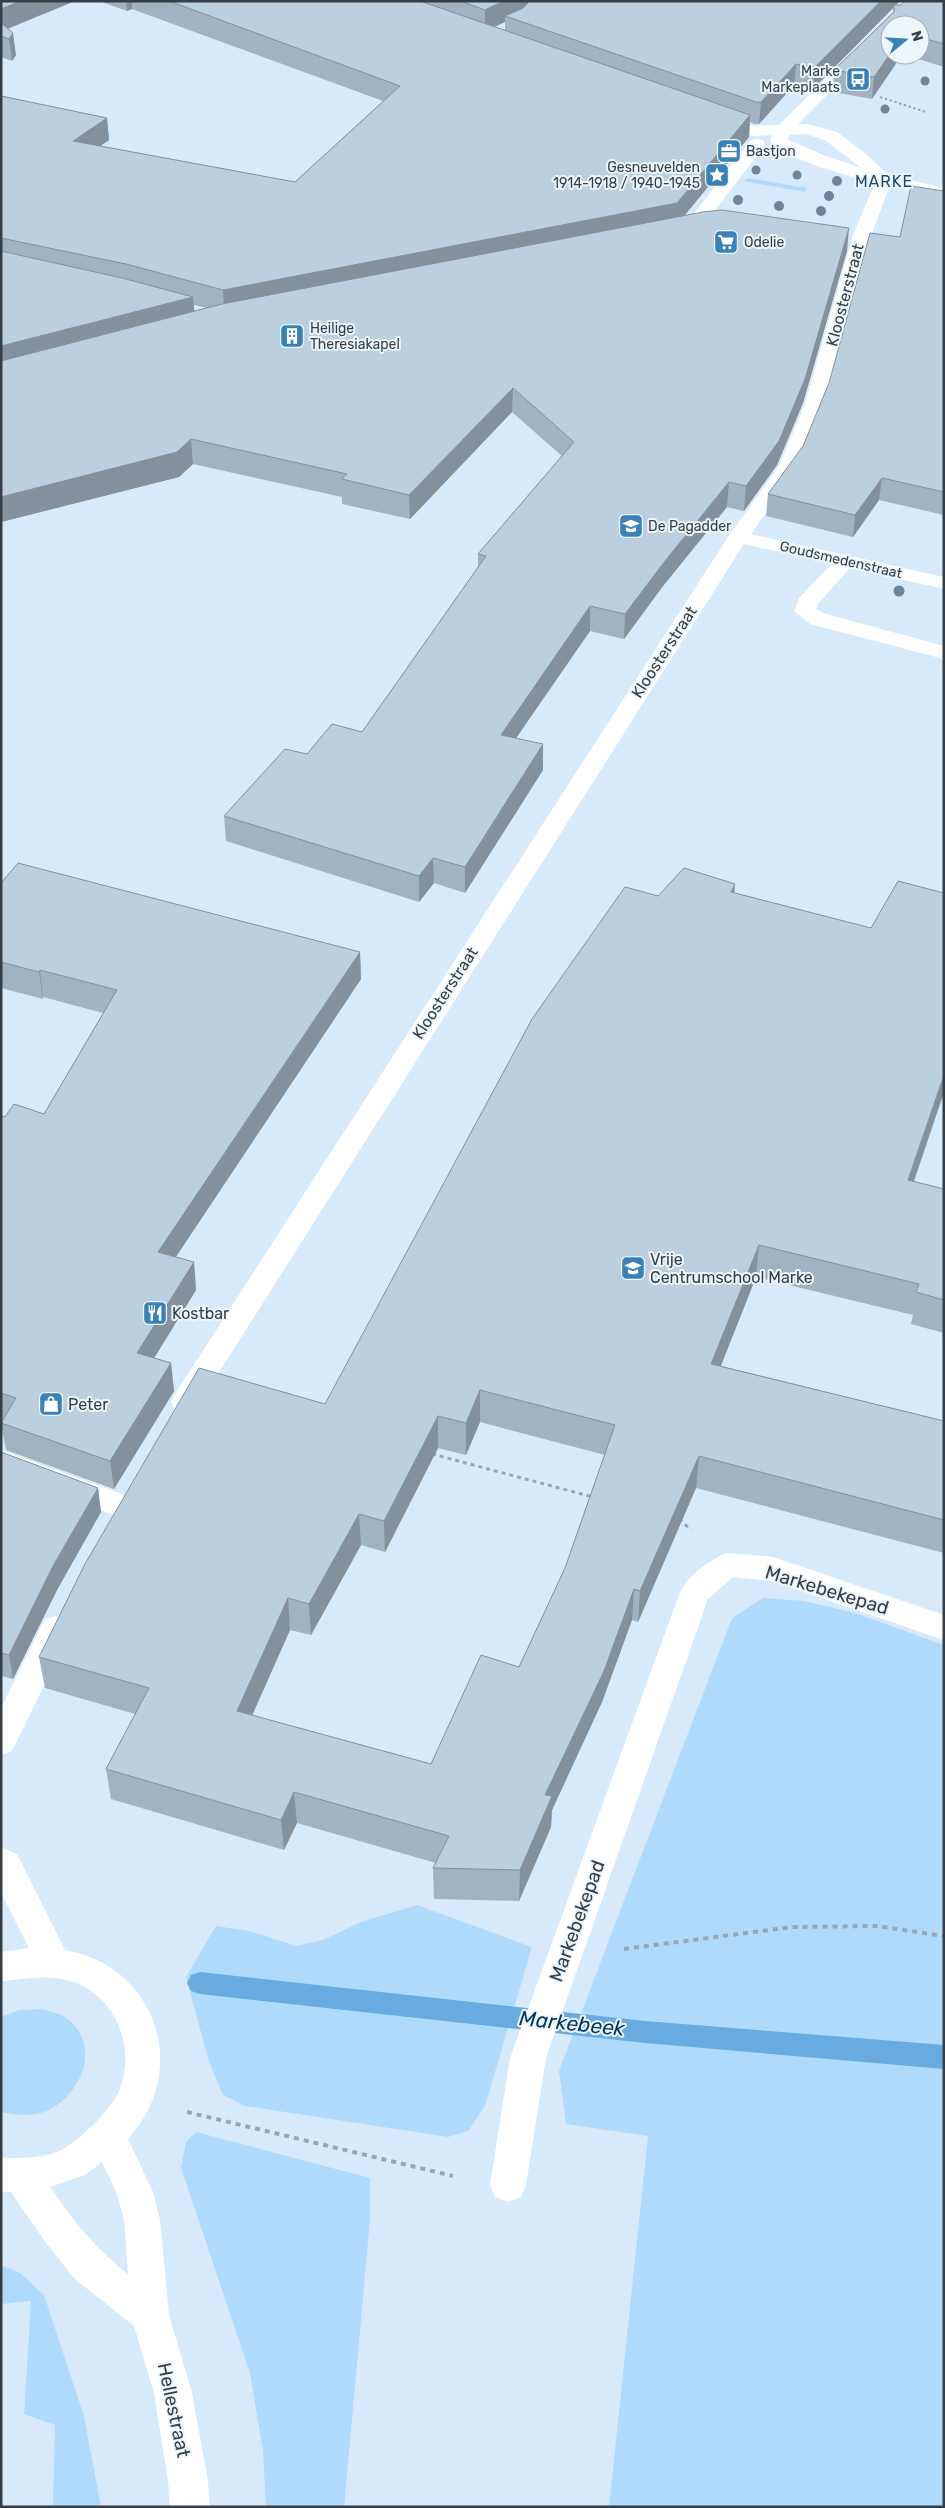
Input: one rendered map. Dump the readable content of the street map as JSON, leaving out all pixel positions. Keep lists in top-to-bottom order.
{
  "streets": {
    "street": [
      "Kloosterstraat",
      "Goudsmedenstraat",
      "Markebekepad",
      "Hellestraat"
    ]
  },
  "crossings": [
    ["Kloosterstraat", "Goudsmedenstraat"]
  ],
  "districts": ["MARKE"],
  "water": ["Markebeek"],
  "places": {
    "bus stop": ["Marke Markeplaats"],
    "office": ["Bastjon"],
    "place": ["Gesneuvelden 1914-1918 / 1940-1945"],
    "supermarket": ["Odelie"],
    "building": ["Heilige Theresiakapel"],
    "school or university": ["De Pagadder", "Vrije Centrumschool Marke"],
    "restaurant": ["Kostbar"],
    "shop": ["Peter"]
  },
  "north": "right"
}
